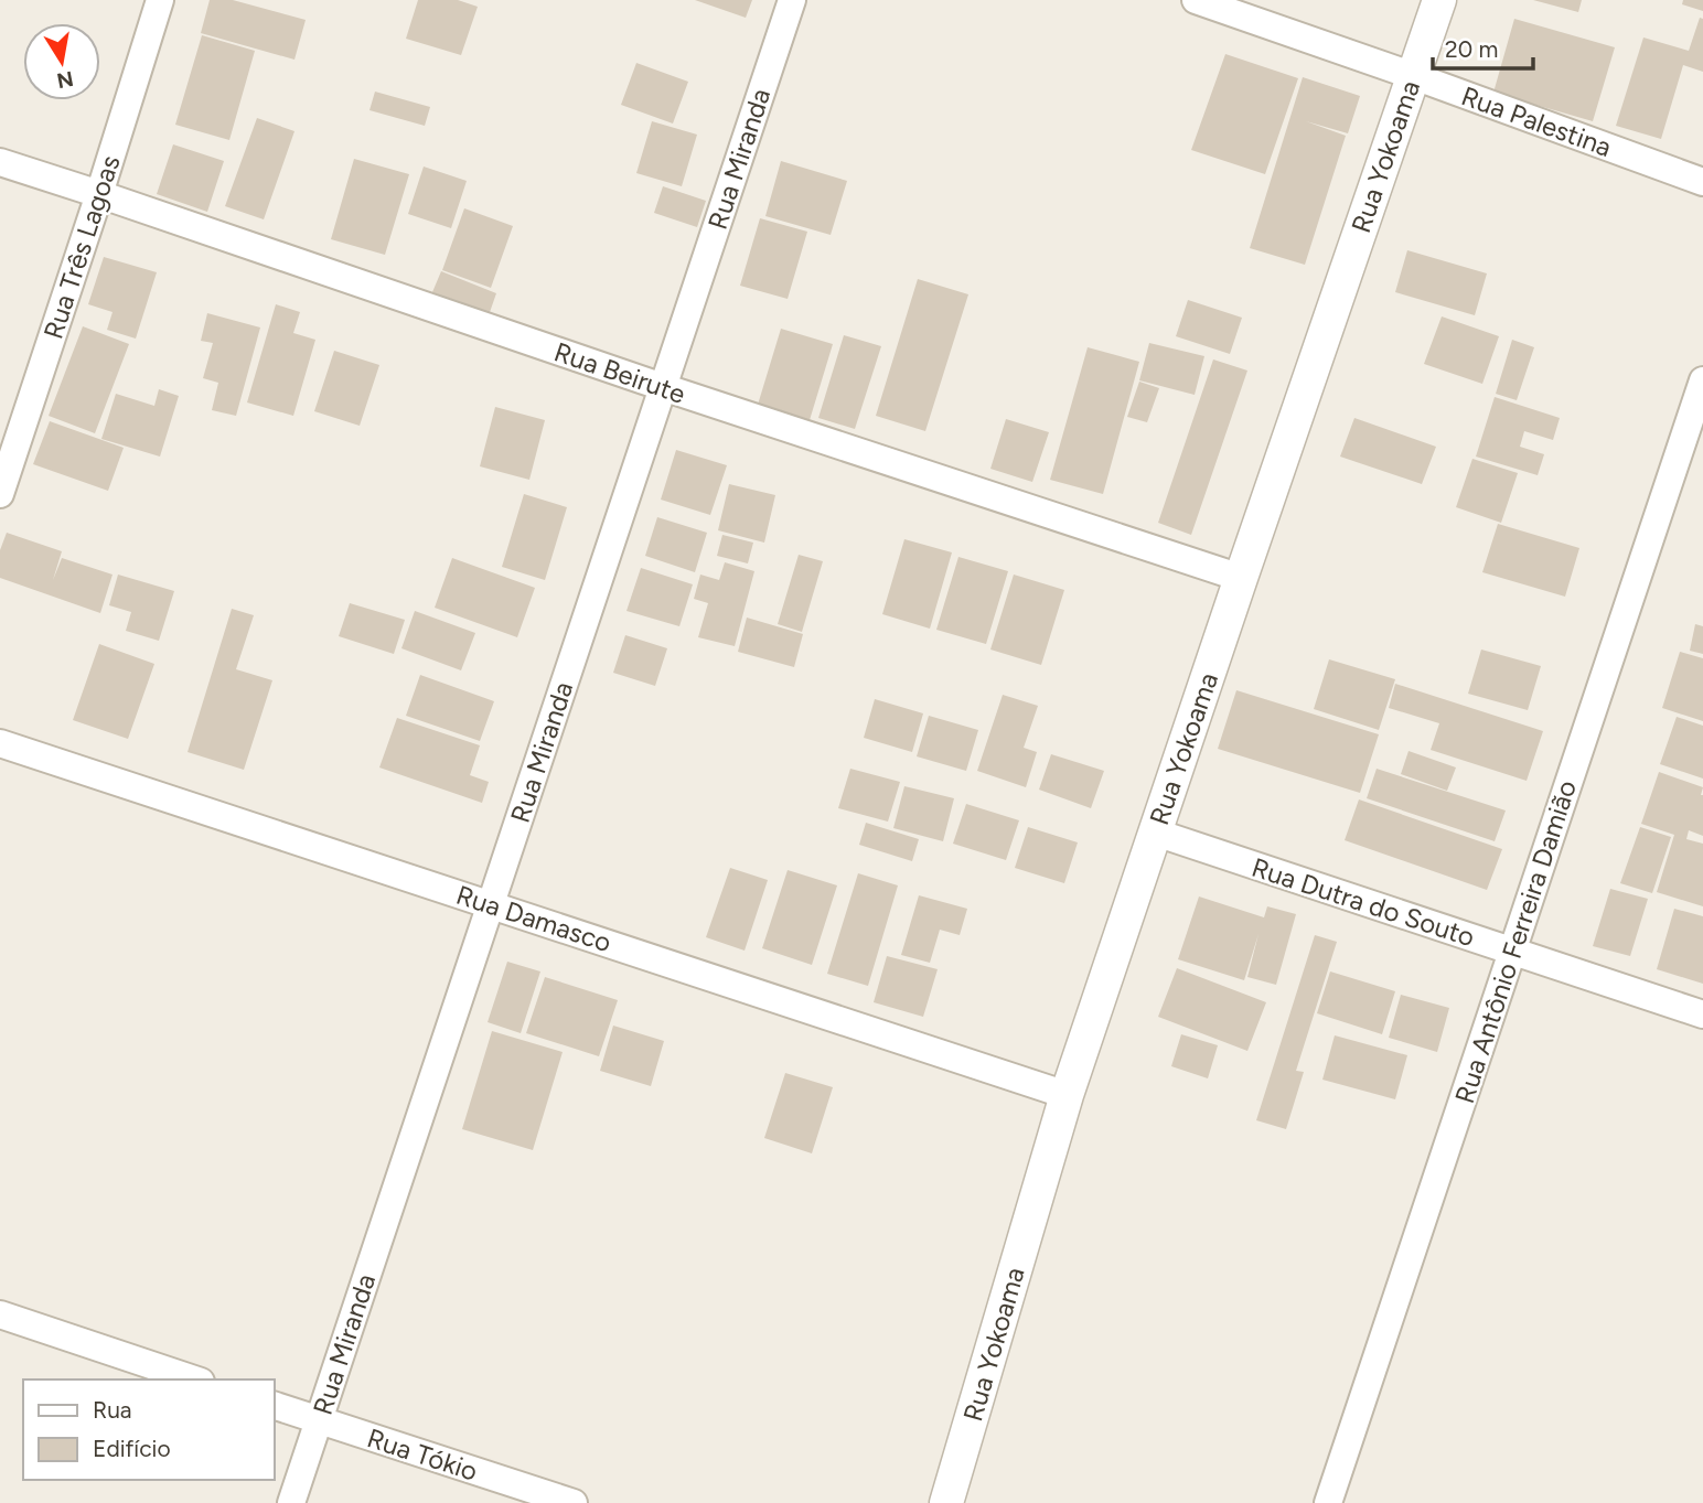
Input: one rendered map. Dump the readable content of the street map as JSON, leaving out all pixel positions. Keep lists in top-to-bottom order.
{
  "streets": {
    "street": [
      "Rua Palestina",
      "Rua Yokoama",
      "Rua Miranda",
      "Rua Três Lagoas",
      "Rua Beirute",
      "Rua Dutra do Souto",
      "Rua Damasco",
      "Rua Antônio Ferreira Damião",
      "Rua Tókio"
    ]
  },
  "crossings": [
    ["Rua Palestina", "Rua Yokoama"],
    ["Rua Yokoama", "Rua Beirute"],
    ["Rua Yokoama", "Rua Dutra do Souto"],
    ["Rua Yokoama", "Rua Damasco"],
    ["Rua Miranda", "Rua Beirute"],
    ["Rua Miranda", "Rua Damasco"],
    ["Rua Miranda", "Rua Tókio"],
    ["Rua Três Lagoas", "Rua Beirute"],
    ["Rua Dutra do Souto", "Rua Antônio Ferreira Damião"]
  ],
  "legend": ["Rua", "Edifício"],
  "scale_bar": "20 m",
  "north": "bottom"
}
